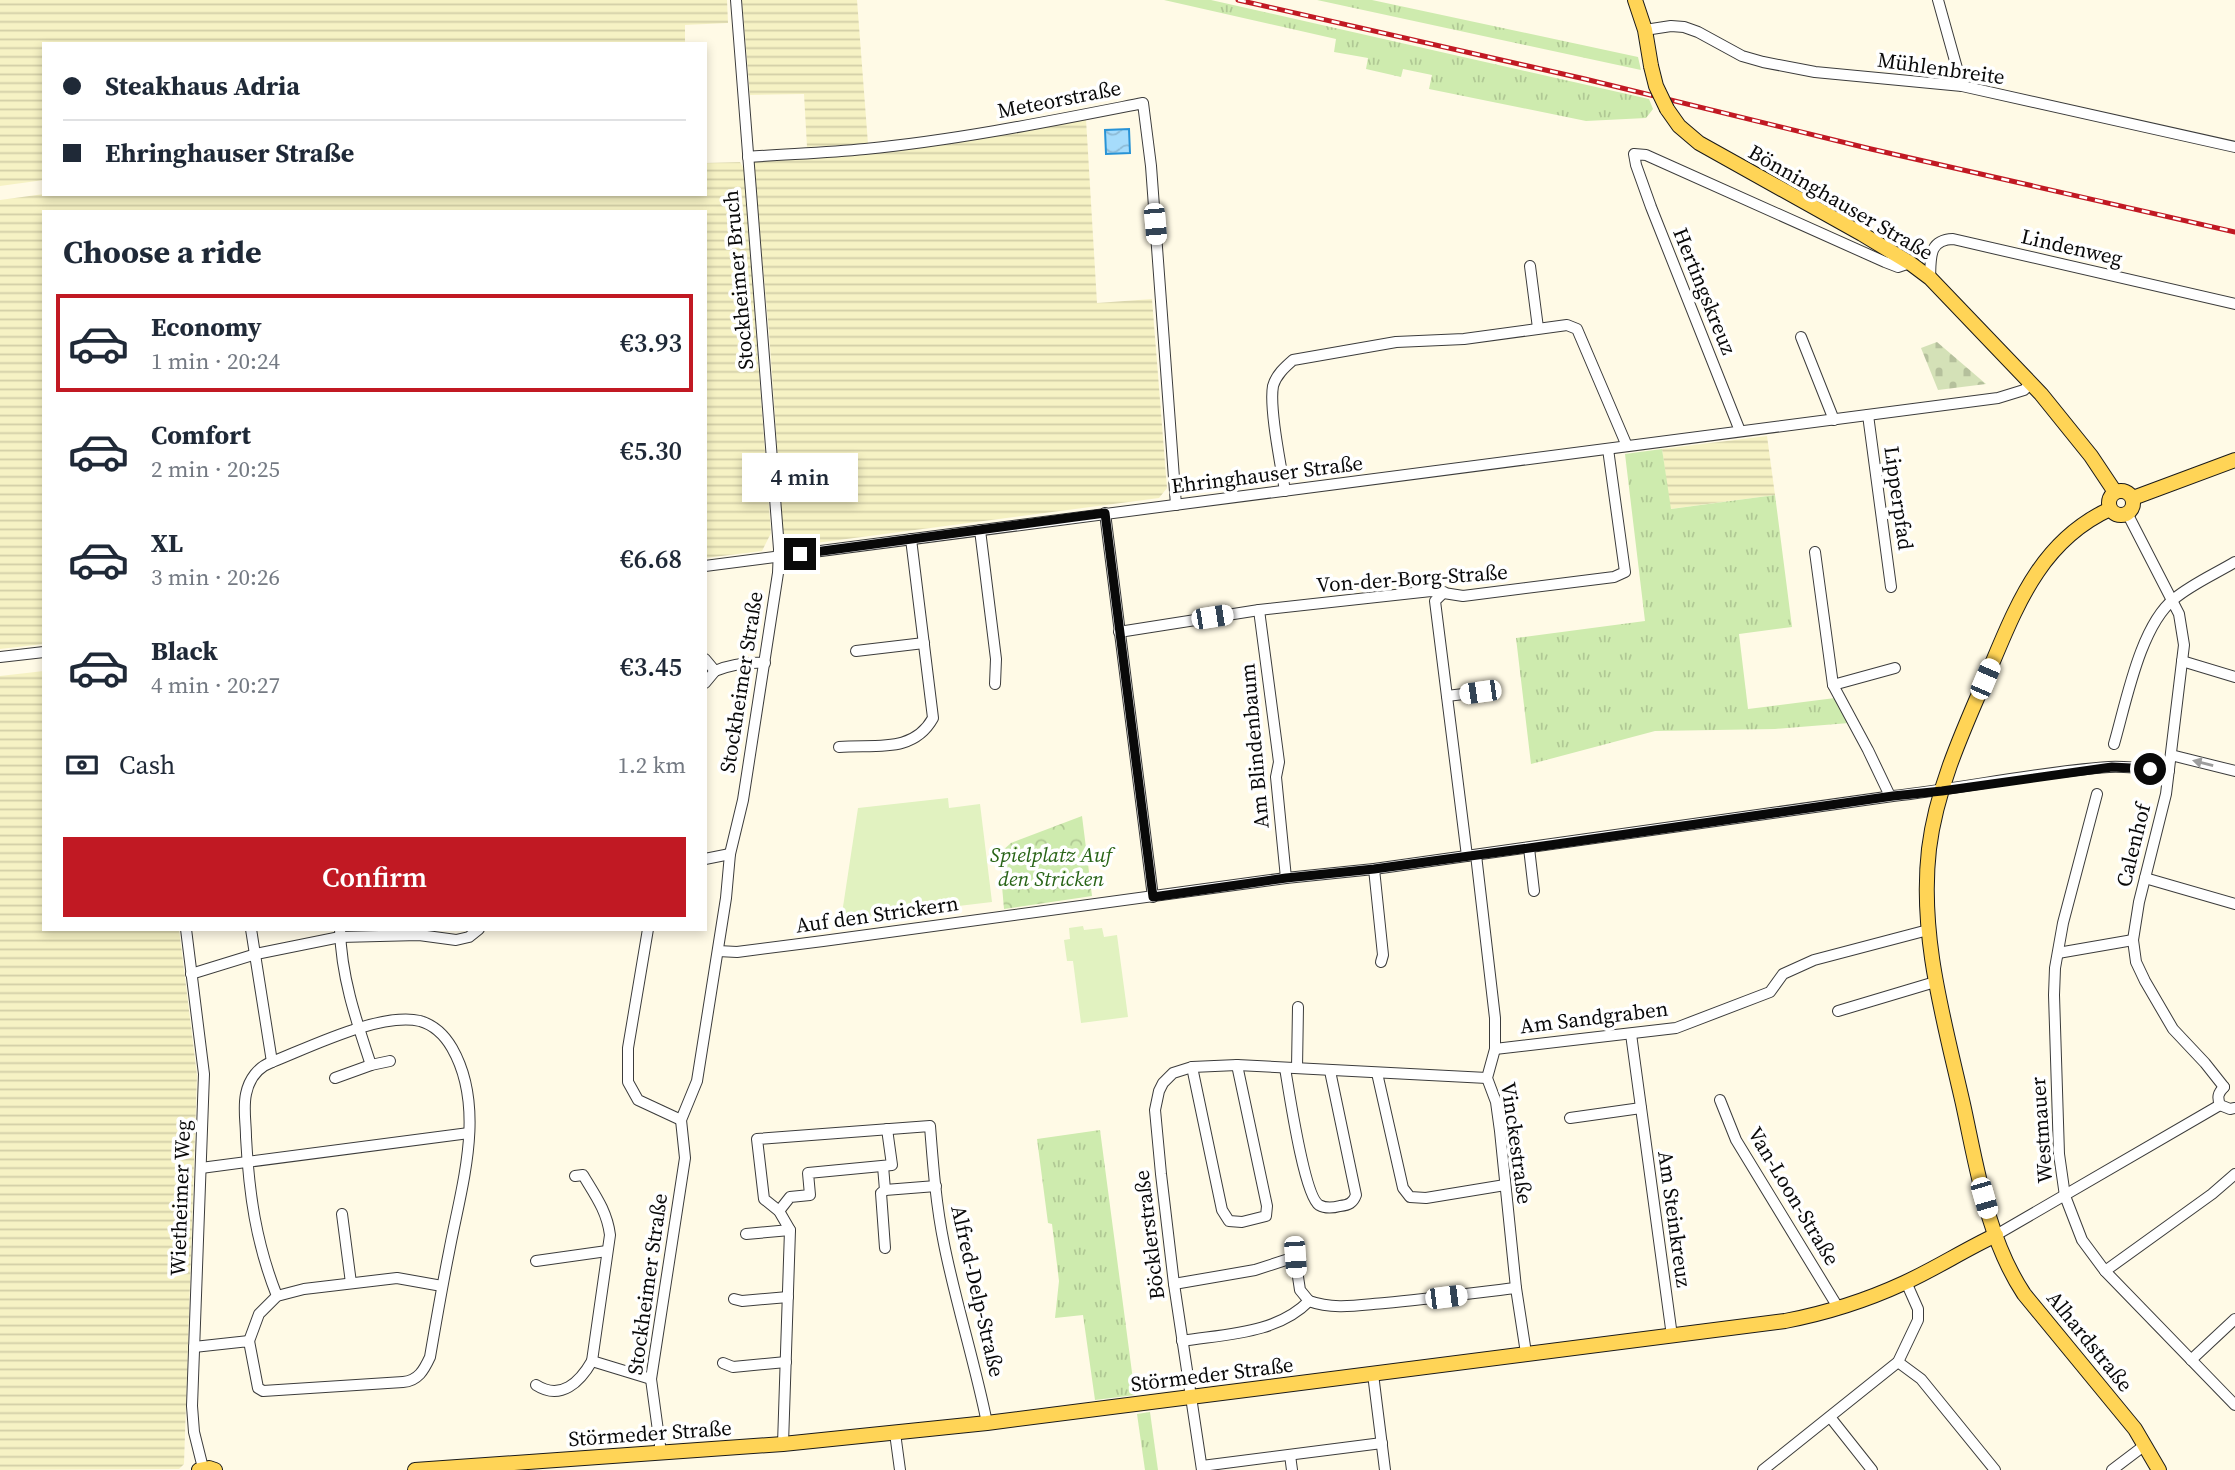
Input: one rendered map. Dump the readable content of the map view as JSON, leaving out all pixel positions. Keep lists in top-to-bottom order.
{
  "streets": {
    "main road": ["Bönninghauser Straße", "Alhardstraße", "Störmeder Straße"],
    "street": [
      "Mühlenbreite",
      "Meteorstraße",
      "Lindenweg",
      "Stockheimer Bruch",
      "Hertingskreuz",
      "Ehringhauser Straße",
      "Lipperpfad",
      "Von-der-Borg-Straße",
      "Stockheimer Straße",
      "Am Blindenbaum",
      "Calenhof",
      "Auf den Strickern",
      "Am Sandgraben",
      "Westmauer",
      "Vinckestraße",
      "Van-Loon-Straße",
      "Wietheimer Weg",
      "Am Steinkreuz",
      "Böcklerstraße",
      "Alfred-Delp-Straße"
    ]
  },
  "crossings": [
    ["Mühlenbreite", "Bönninghauser Straße"],
    ["Meteorstraße", "Stockheimer Bruch"],
    ["Meteorstraße", "Ehringhauser Straße"],
    ["Bönninghauser Straße", "Lindenweg"],
    ["Bönninghauser Straße", "Hertingskreuz"],
    ["Bönninghauser Straße", "Ehringhauser Straße"],
    ["Bönninghauser Straße", "Calenhof"],
    ["Bönninghauser Straße", "Alhardstraße"],
    ["Stockheimer Bruch", "Ehringhauser Straße"],
    ["Stockheimer Bruch", "Stockheimer Straße"],
    ["Hertingskreuz", "Ehringhauser Straße"],
    ["Ehringhauser Straße", "Lipperpfad"],
    ["Ehringhauser Straße", "Von-der-Borg-Straße"],
    ["Ehringhauser Straße", "Stockheimer Straße"],
    ["Von-der-Borg-Straße", "Am Blindenbaum"],
    ["Von-der-Borg-Straße", "Vinckestraße"],
    ["Stockheimer Straße", "Auf den Strickern"],
    ["Stockheimer Straße", "Störmeder Straße"],
    ["Am Blindenbaum", "Auf den Strickern"],
    ["Calenhof", "Auf den Strickern"],
    ["Calenhof", "Alhardstraße"],
    ["Auf den Strickern", "Vinckestraße"],
    ["Auf den Strickern", "Alhardstraße"],
    ["Am Sandgraben", "Vinckestraße"],
    ["Am Sandgraben", "Am Steinkreuz"],
    ["Am Sandgraben", "Alhardstraße"],
    ["Vinckestraße", "Störmeder Straße"],
    ["Van-Loon-Straße", "Störmeder Straße"],
    ["Am Steinkreuz", "Störmeder Straße"],
    ["Böcklerstraße", "Störmeder Straße"],
    ["Alfred-Delp-Straße", "Störmeder Straße"],
    ["Alhardstraße", "Störmeder Straße"]
  ],
  "parks": ["Spielplatz Auf den Stricken"],
  "page": {
    "banner": ["Steakhaus Adria", "Ehringhauser Straße"],
    "heading": "Choose a ride",
    "list": [
      {
        "name": "Economy",
        "note": "1 min · 20:24",
        "value": "€3.93"
      },
      {
        "name": "Comfort",
        "note": "2 min · 20:25",
        "value": "€5.30"
      },
      {
        "name": "XL",
        "note": "3 min · 20:26",
        "value": "€6.68"
      },
      {
        "name": "Black",
        "note": "4 min · 20:27",
        "value": "€3.45"
      }
    ],
    "bubble": "4 min",
    "pay": ["Cash", "1.2 km"],
    "buttons": "Confirm"
  }
}
